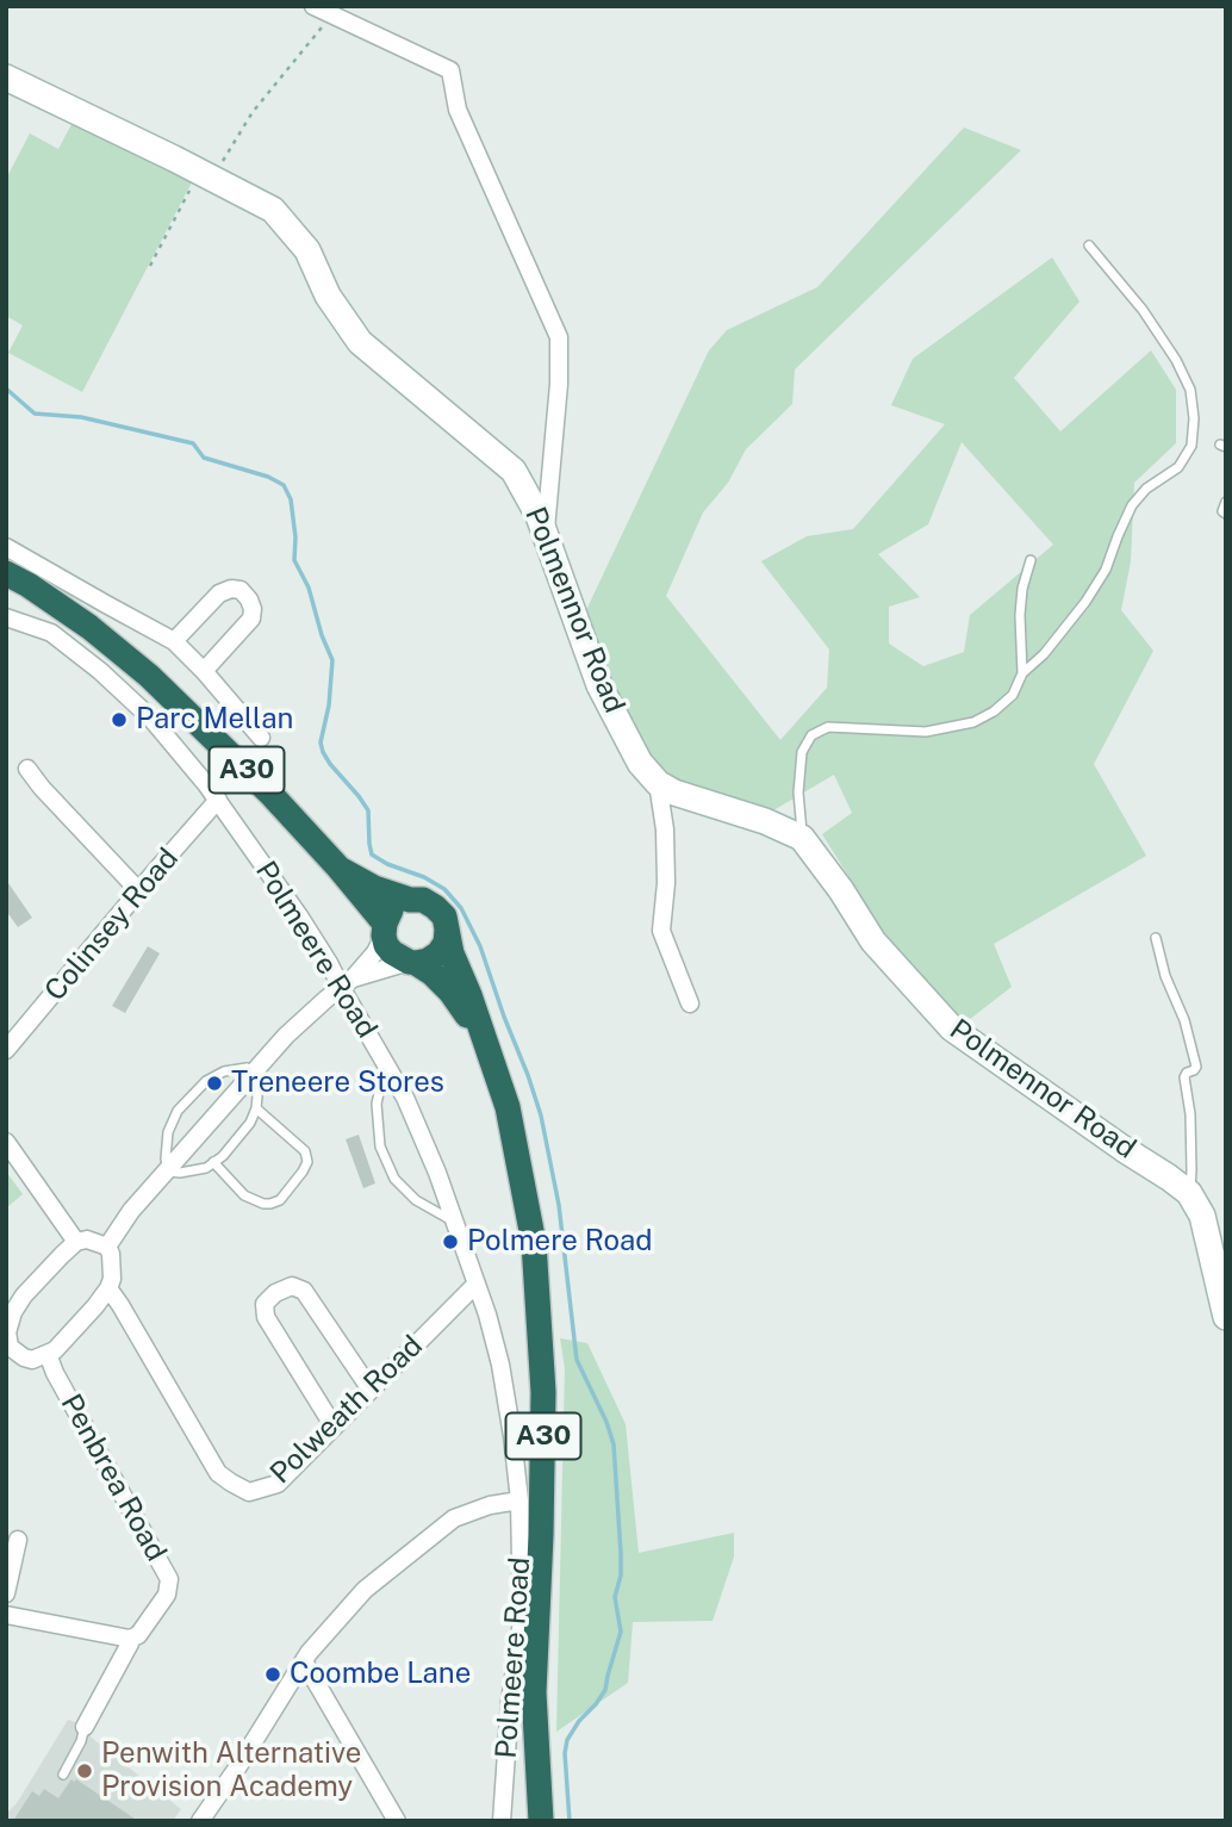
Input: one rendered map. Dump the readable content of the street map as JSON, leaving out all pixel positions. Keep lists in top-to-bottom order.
{
  "streets": {
    "highway": ["A30"],
    "street": [
      "Polmennor Road",
      "Colinsey Road",
      "Polmeere Road",
      "Polweath Road",
      "Penbrea Road"
    ]
  },
  "crossings": [
    ["Colinsey Road", "Polmeere Road"],
    ["Polmeere Road", "Polweath Road"]
  ],
  "places": [
    "Parc Mellan",
    "Treneere Stores",
    "Polmere Road",
    "Coombe Lane",
    "Penwith Alternative Provision Academy"
  ]
}
